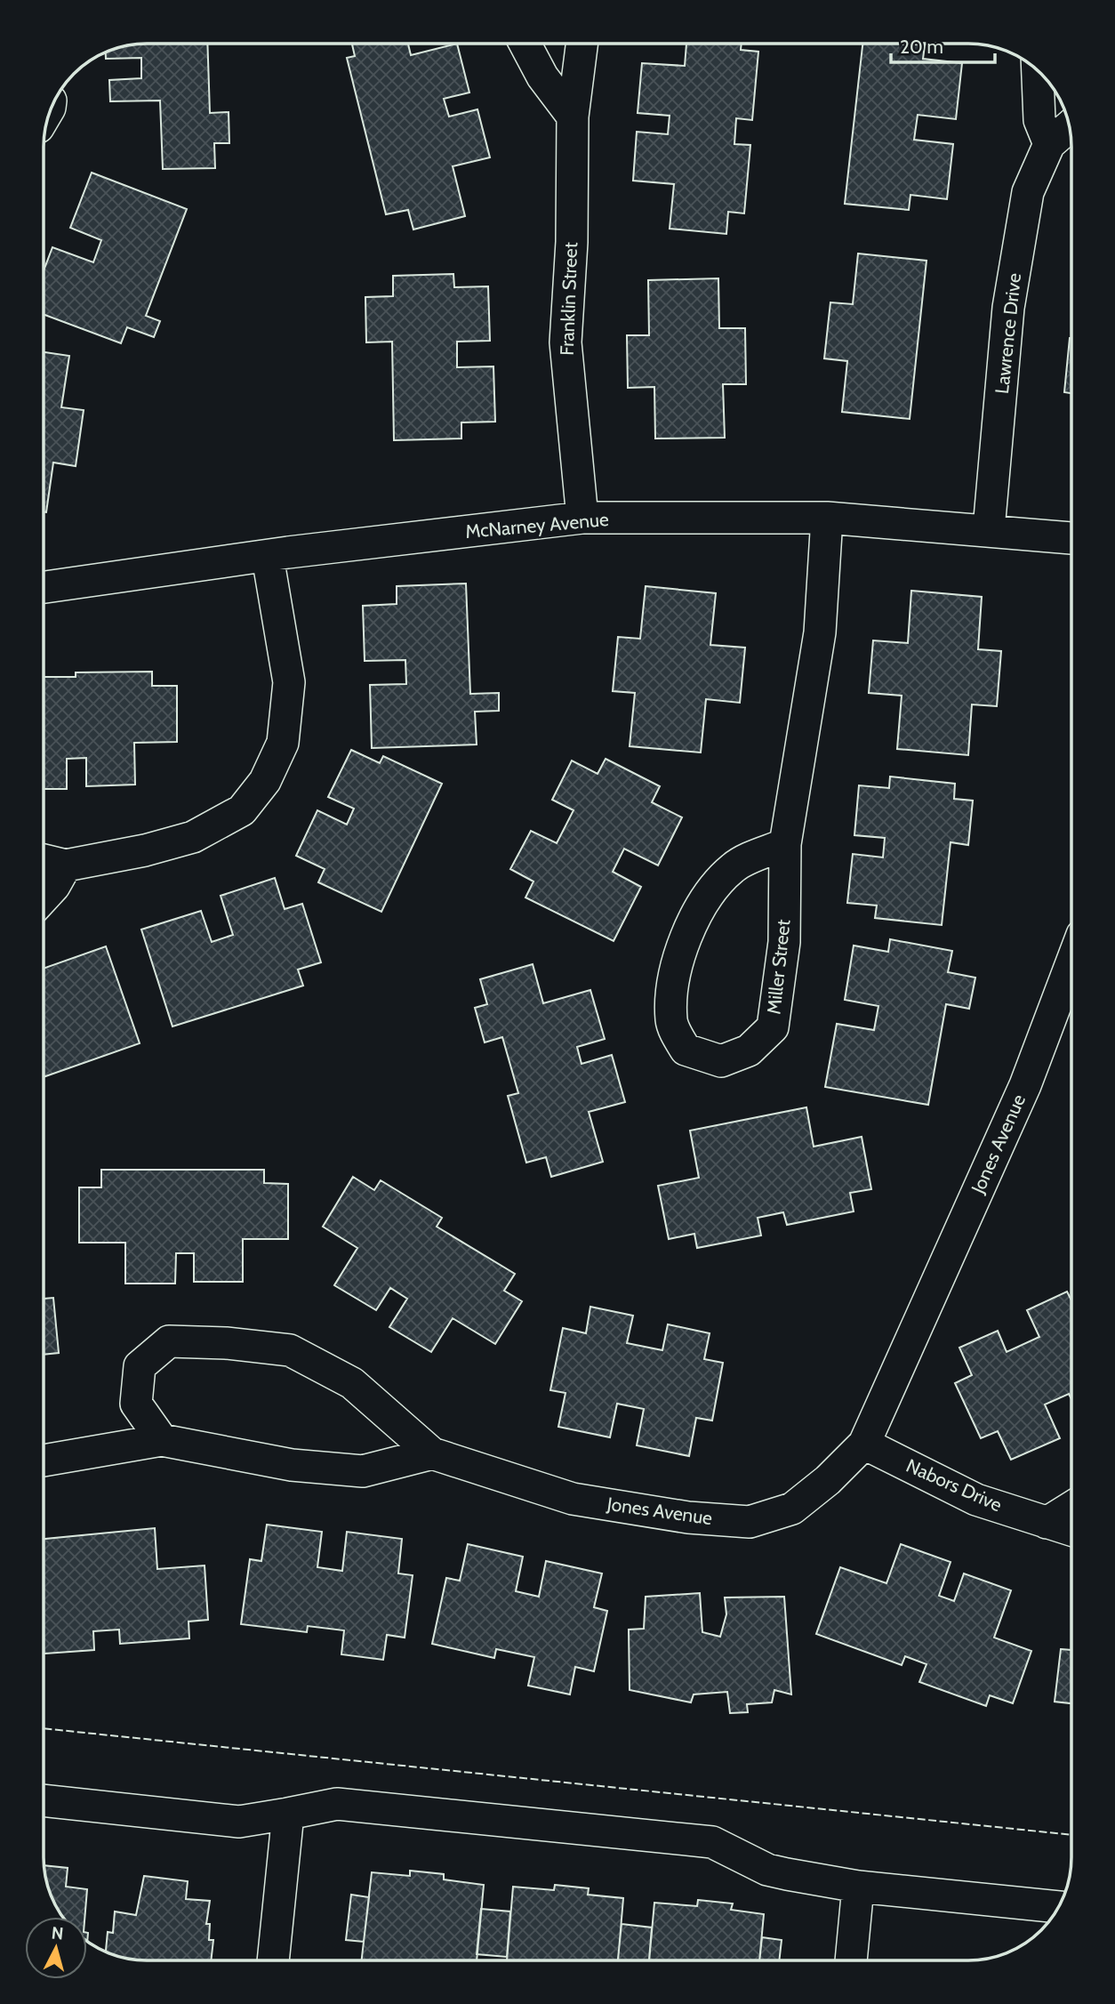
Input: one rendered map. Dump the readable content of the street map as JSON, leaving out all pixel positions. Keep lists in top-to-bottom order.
{
  "streets": {
    "street": [
      "Franklin Street",
      "Lawrence Drive",
      "McNarney Avenue",
      "Miller Street",
      "Jones Avenue",
      "Nabors Drive"
    ]
  },
  "crossings": [
    ["Franklin Street", "McNarney Avenue"],
    ["Lawrence Drive", "McNarney Avenue"],
    ["McNarney Avenue", "Miller Street"],
    ["Jones Avenue", "Nabors Drive"]
  ],
  "scale_bar": "20 m",
  "north": "top"
}
